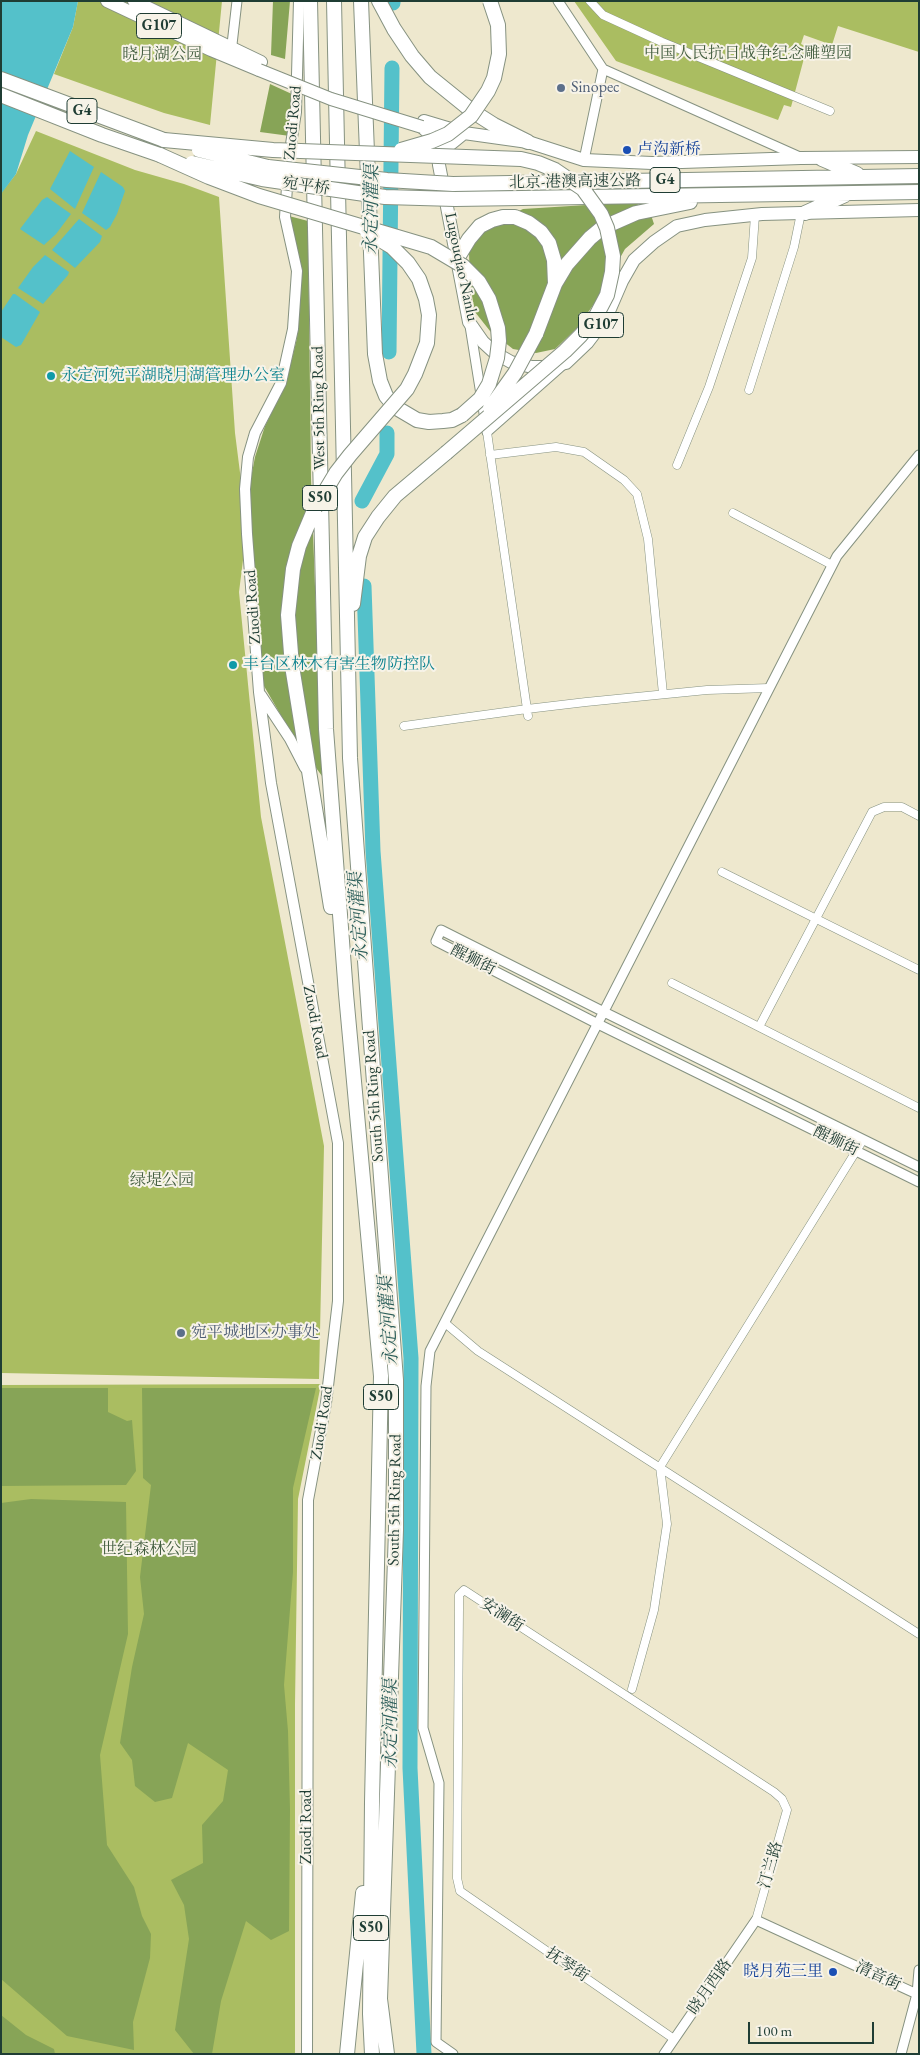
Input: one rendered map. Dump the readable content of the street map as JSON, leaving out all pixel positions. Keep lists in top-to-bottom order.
{
  "streets": {
    "highway": [
      "G107",
      "G4",
      "北京-港澳高速公路",
      "宛平桥",
      "Lugouqiao Nanlu",
      "West 5th Ring Road",
      "S50",
      "South 5th Ring Road"
    ],
    "main road": ["Zuodi Road"],
    "street": [
      "醒狮街",
      "安澜街",
      "汀兰路",
      "抚琴街",
      "清音街",
      "晓月西路"
    ]
  },
  "crossings": [
    ["G107", "Lugouqiao Nanlu"],
    ["G4", "宛平桥"],
    ["北京-港澳高速公路", "宛平桥"],
    ["West 5th Ring Road", "South 5th Ring Road"],
    ["安澜街", "汀兰路"],
    ["安澜街", "抚琴街"],
    ["汀兰路", "清音街"],
    ["汀兰路", "晓月西路"],
    ["抚琴街", "晓月西路"],
    ["清音街", "晓月西路"]
  ],
  "water": ["永定河灌渠"],
  "parks": [
    "中国人民抗日战争纪念雕塑园",
    "晓月湖公园",
    "绿堤公园",
    "世纪森林公园"
  ],
  "places": [
    "Sinopec",
    "卢沟新桥",
    "永定河宛平湖晓月湖管理办公室",
    "丰台区林木有害生物防控队",
    "宛平城地区办事处",
    "晓月苑三里"
  ],
  "scale_bar": "100 m"
}
